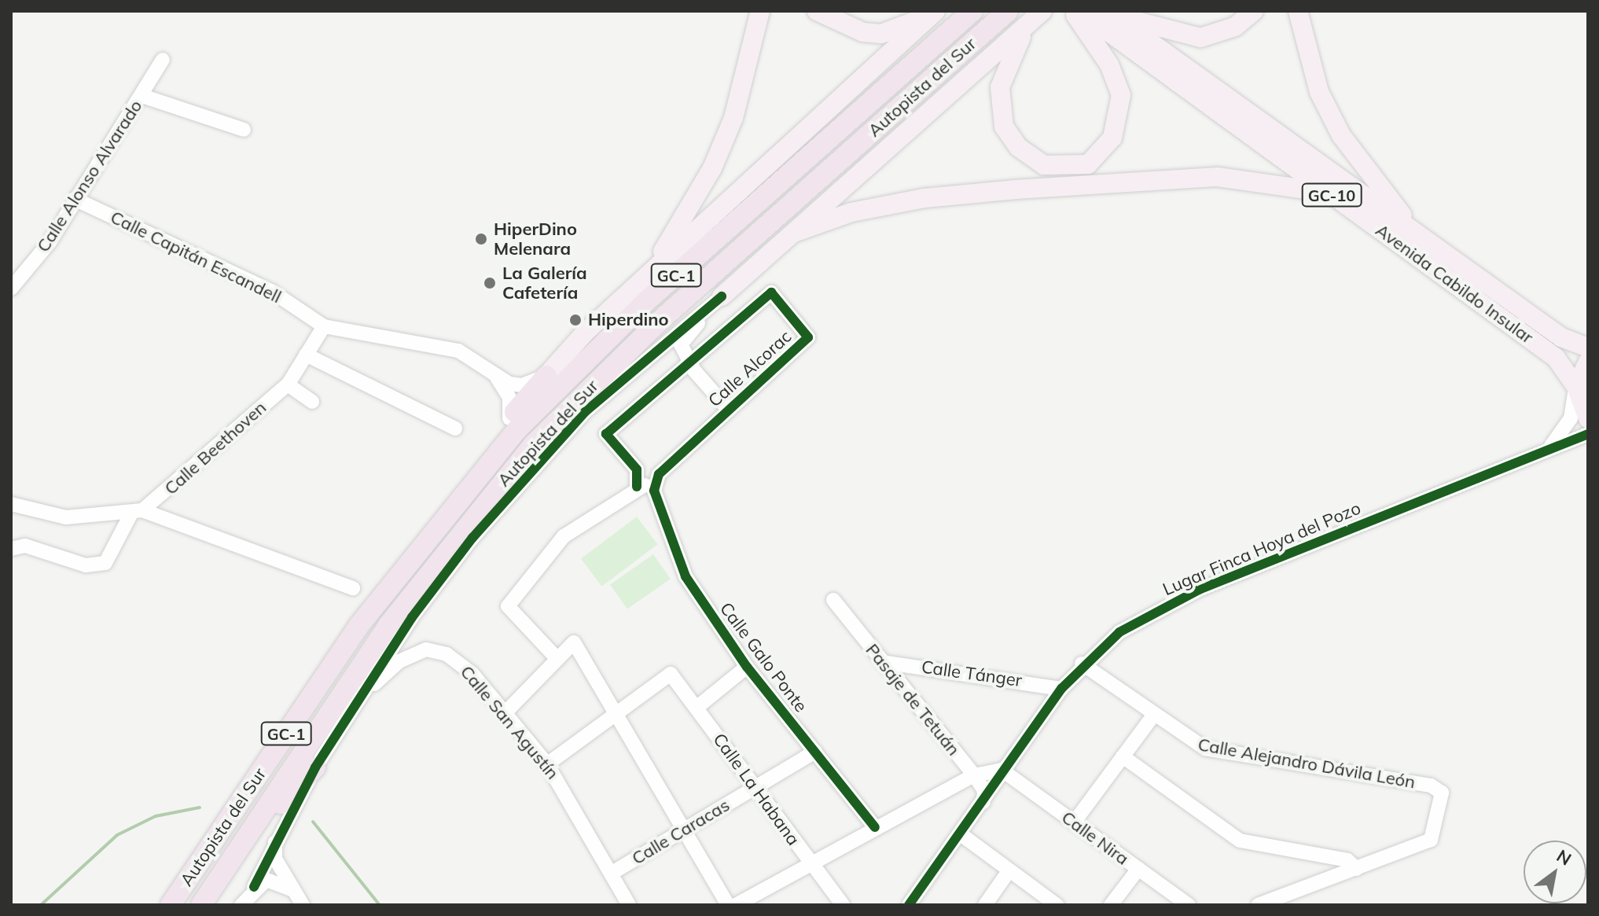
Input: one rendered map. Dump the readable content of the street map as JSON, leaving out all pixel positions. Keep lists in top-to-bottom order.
{
  "streets": {
    "highway": ["Autopista del Sur", "GC-1"],
    "main road": ["GC-10", "Avenida Cabildo Insular"],
    "street": [
      "Calle Alonso Alvarado",
      "Calle Capitán Escandell",
      "Calle Alcorac",
      "Calle Beethoven",
      "Lugar Finca Hoya del Pozo",
      "Calle Galo Ponte",
      "Calle Tánger",
      "Pasaje de Tetuán",
      "Calle San Agustín",
      "Calle Alejandro Dávila León",
      "Calle La Habana",
      "Calle Caracas",
      "Calle Nira"
    ]
  },
  "crossings": [
    ["Calle Alonso Alvarado", "Calle Capitán Escandell"],
    ["GC-10", "Avenida Cabildo Insular"],
    ["GC-10", "Lugar Finca Hoya del Pozo"],
    ["Calle Capitán Escandell", "Calle Beethoven"],
    ["Avenida Cabildo Insular", "Lugar Finca Hoya del Pozo"],
    ["Lugar Finca Hoya del Pozo", "Calle Tánger"],
    ["Lugar Finca Hoya del Pozo", "Pasaje de Tetuán"],
    ["Lugar Finca Hoya del Pozo", "Calle Alejandro Dávila León"],
    ["Lugar Finca Hoya del Pozo", "Calle Nira"],
    ["Calle Galo Ponte", "Calle Caracas"],
    ["Calle Tánger", "Pasaje de Tetuán"],
    ["Calle San Agustín", "Calle Caracas"],
    ["Calle La Habana", "Calle Caracas"]
  ],
  "places": ["HiperDino Melenara", "La Galería Cafetería", "Hiperdino"],
  "north": "top right"
}
